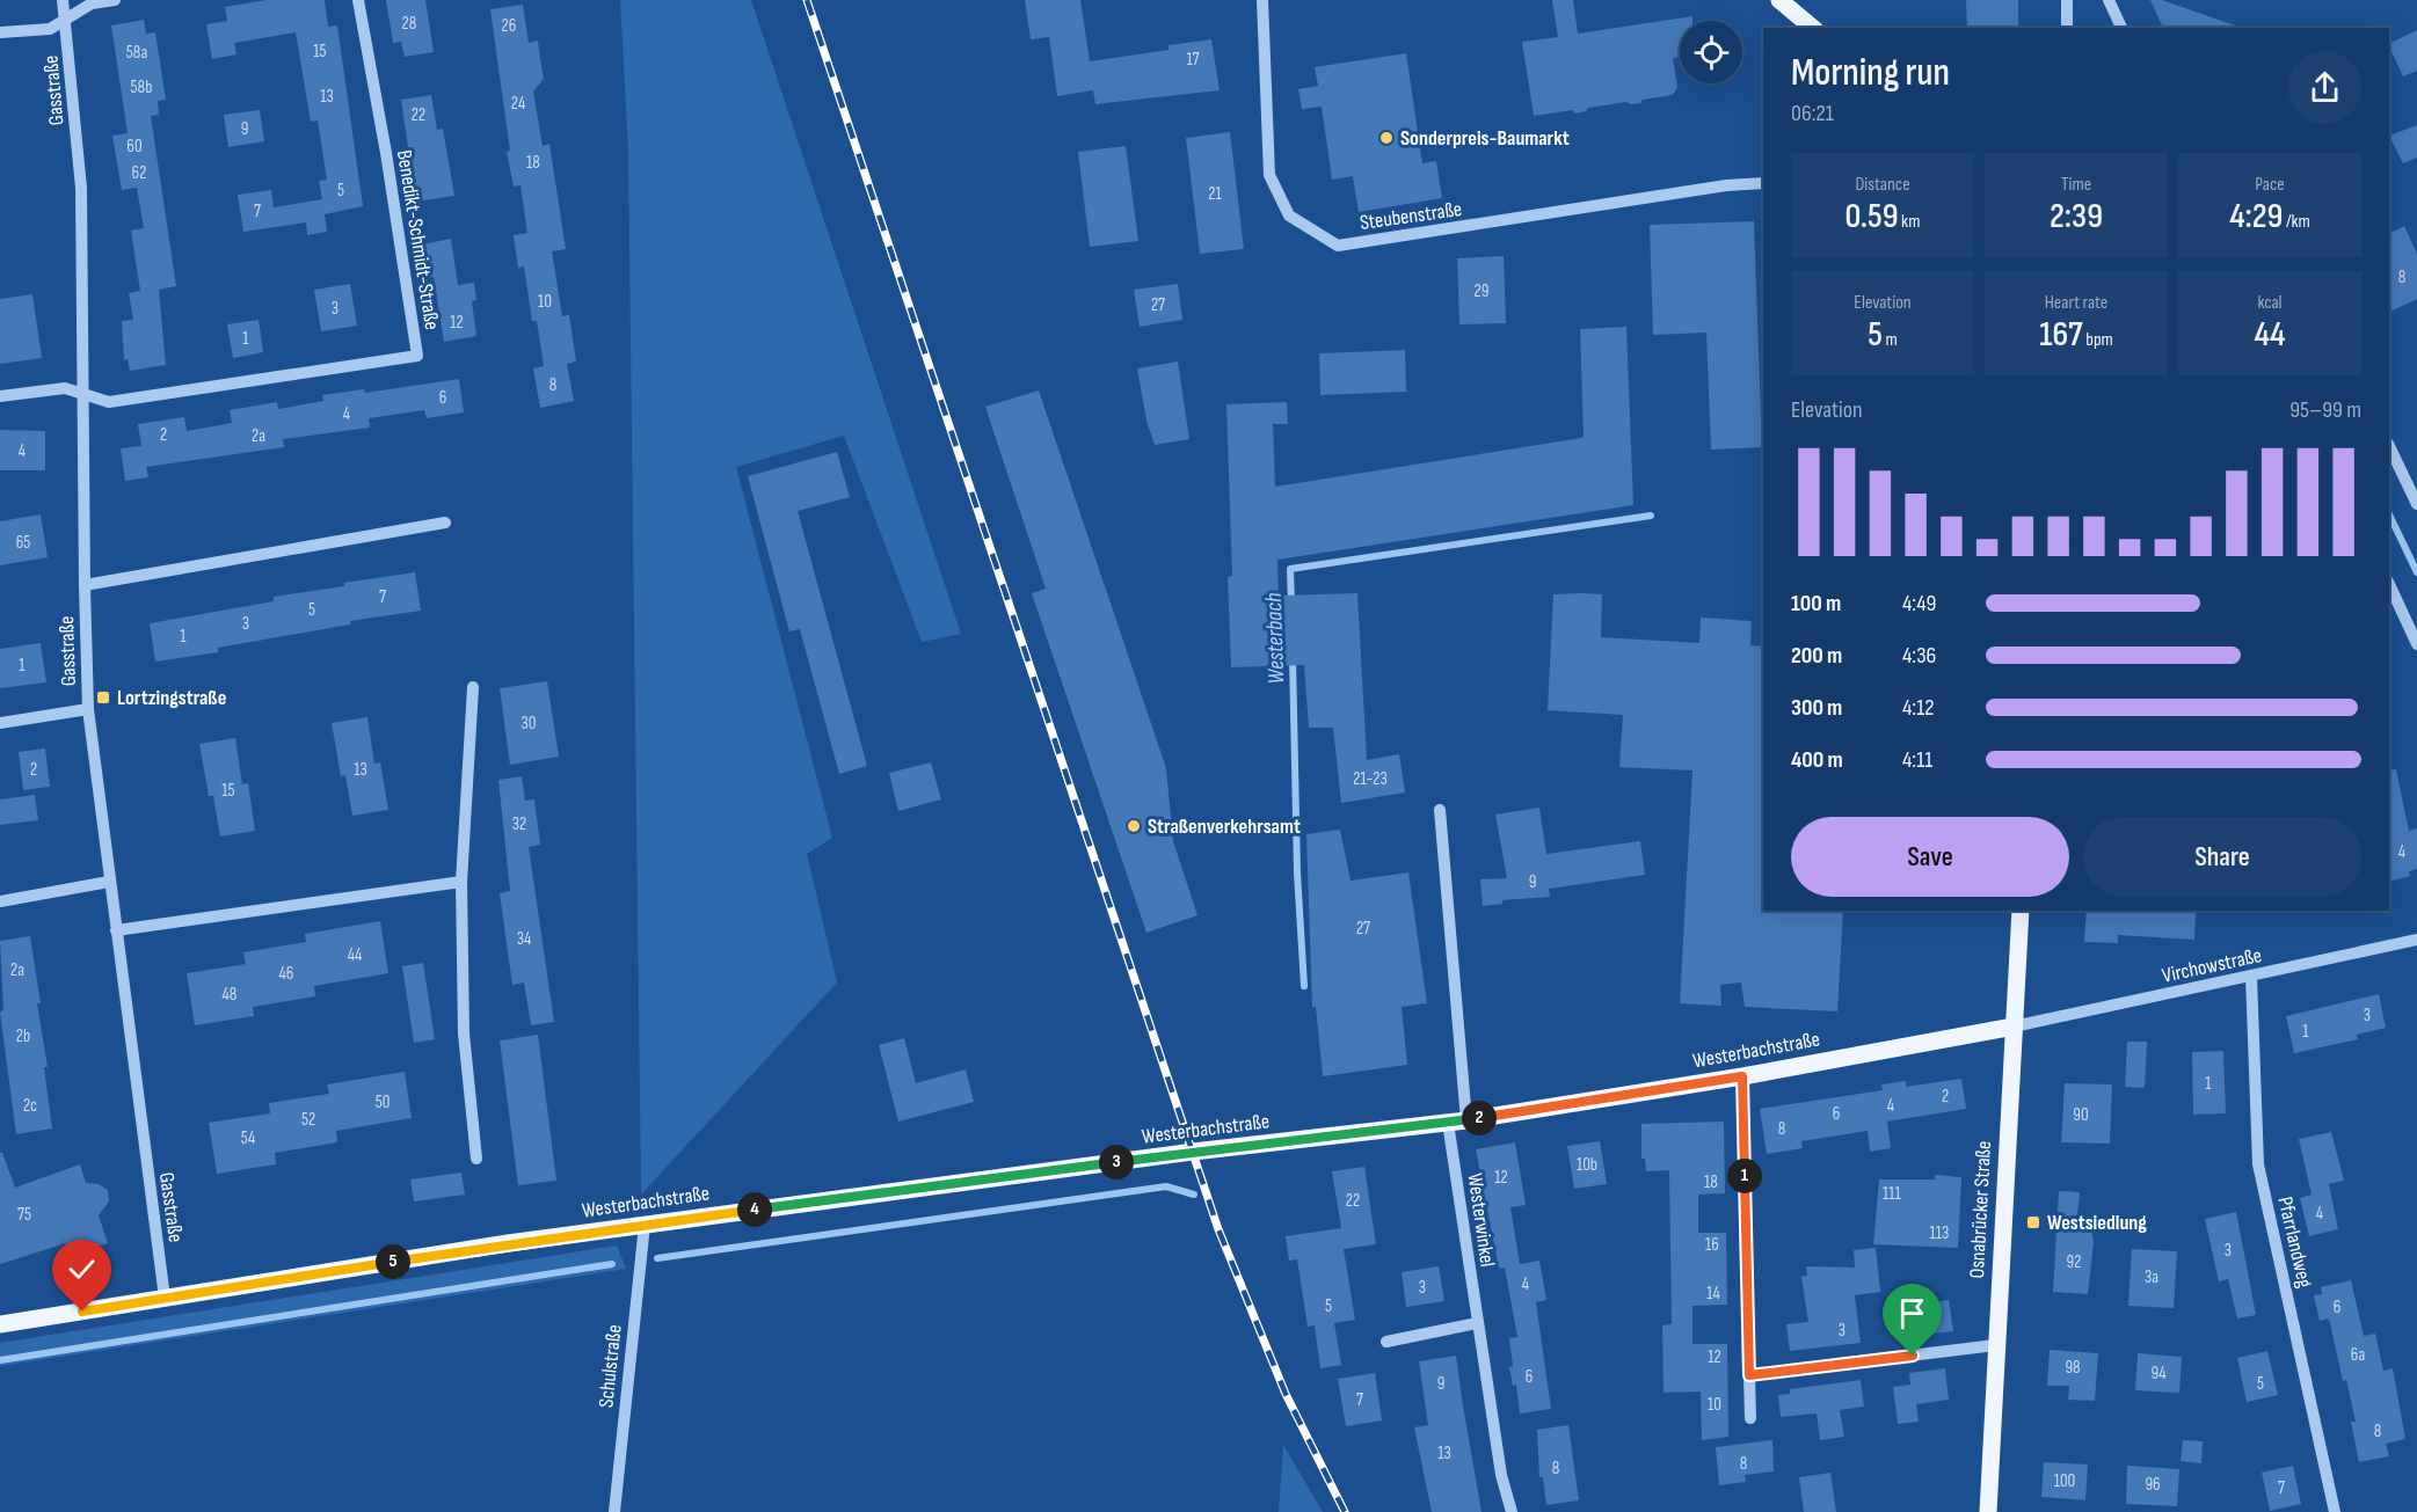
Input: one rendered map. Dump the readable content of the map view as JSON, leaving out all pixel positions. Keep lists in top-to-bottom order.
{
  "streets": {
    "main road": ["Westerbachstraße", "Osnabrücker Straße"],
    "street": [
      "Gasstraße",
      "Steubenstraße",
      "Benedikt-Schmidt-Straße",
      "Virchowstraße",
      "Westerwinkel",
      "Pfarrlandweg",
      "Schulstraße"
    ]
  },
  "crossings": [
    ["Gasstraße", "Benedikt-Schmidt-Straße"],
    ["Gasstraße", "Westerbachstraße"],
    ["Virchowstraße", "Westerbachstraße"],
    ["Virchowstraße", "Osnabrücker Straße"],
    ["Virchowstraße", "Pfarrlandweg"],
    ["Westerbachstraße", "Osnabrücker Straße"],
    ["Westerbachstraße", "Westerwinkel"],
    ["Westerbachstraße", "Schulstraße"]
  ],
  "water": ["Westerbach"],
  "places": {
    "other": ["Sonderpreis-Baumarkt", "Straßenverkehrsamt"],
    "transit": ["Lortzingstraße", "Westsiedlung"]
  },
  "house_numbers": [
    "28",
    "26",
    "15",
    "58a",
    "17",
    "58b",
    "13",
    "24",
    "22",
    "9",
    "60",
    "18",
    "62",
    "5",
    "21",
    "7",
    "8",
    "29",
    "10",
    "27",
    "3",
    "12",
    "1",
    "8",
    "6",
    "4",
    "2",
    "2a",
    "4",
    "65",
    "7",
    "5",
    "3",
    "1",
    "1",
    "30",
    "2",
    "13",
    "21-23",
    "15",
    "32",
    "4",
    "9",
    "27",
    "34",
    "44",
    "2a",
    "46",
    "48",
    "3",
    "1",
    "2b",
    "1",
    "2",
    "50",
    "2c",
    "4",
    "6",
    "90",
    "52",
    "8",
    "54",
    "10b",
    "12",
    "18",
    "111",
    "22",
    "4",
    "75",
    "113",
    "16",
    "3",
    "92",
    "3a",
    "4",
    "3",
    "14",
    "5",
    "6",
    "3",
    "6a",
    "12",
    "98",
    "94",
    "6",
    "9",
    "5",
    "7",
    "10",
    "8",
    "13",
    "8",
    "8",
    "100",
    "96",
    "7"
  ],
  "page": {
    "heading": ["Morning run", "06:21"],
    "stats": [
      ["Distance", "0.59 km"],
      ["Time", "2:39"],
      ["Pace", "4:29 /km"],
      ["Elevation", "5 m"],
      ["Heart rate", "167 bpm"],
      ["kcal", "44"]
    ],
    "chart": ["Elevation", "95–99 m"],
    "list": [
      {
        "name": "100 m",
        "note": "4:49"
      },
      {
        "name": "200 m",
        "note": "4:36"
      },
      {
        "name": "300 m",
        "note": "4:12"
      },
      {
        "name": "400 m",
        "note": "4:11"
      }
    ],
    "buttons": ["Save", "Share"],
    "pins": [
      "2",
      "3",
      "1",
      "4",
      "5"
    ]
  }
}
